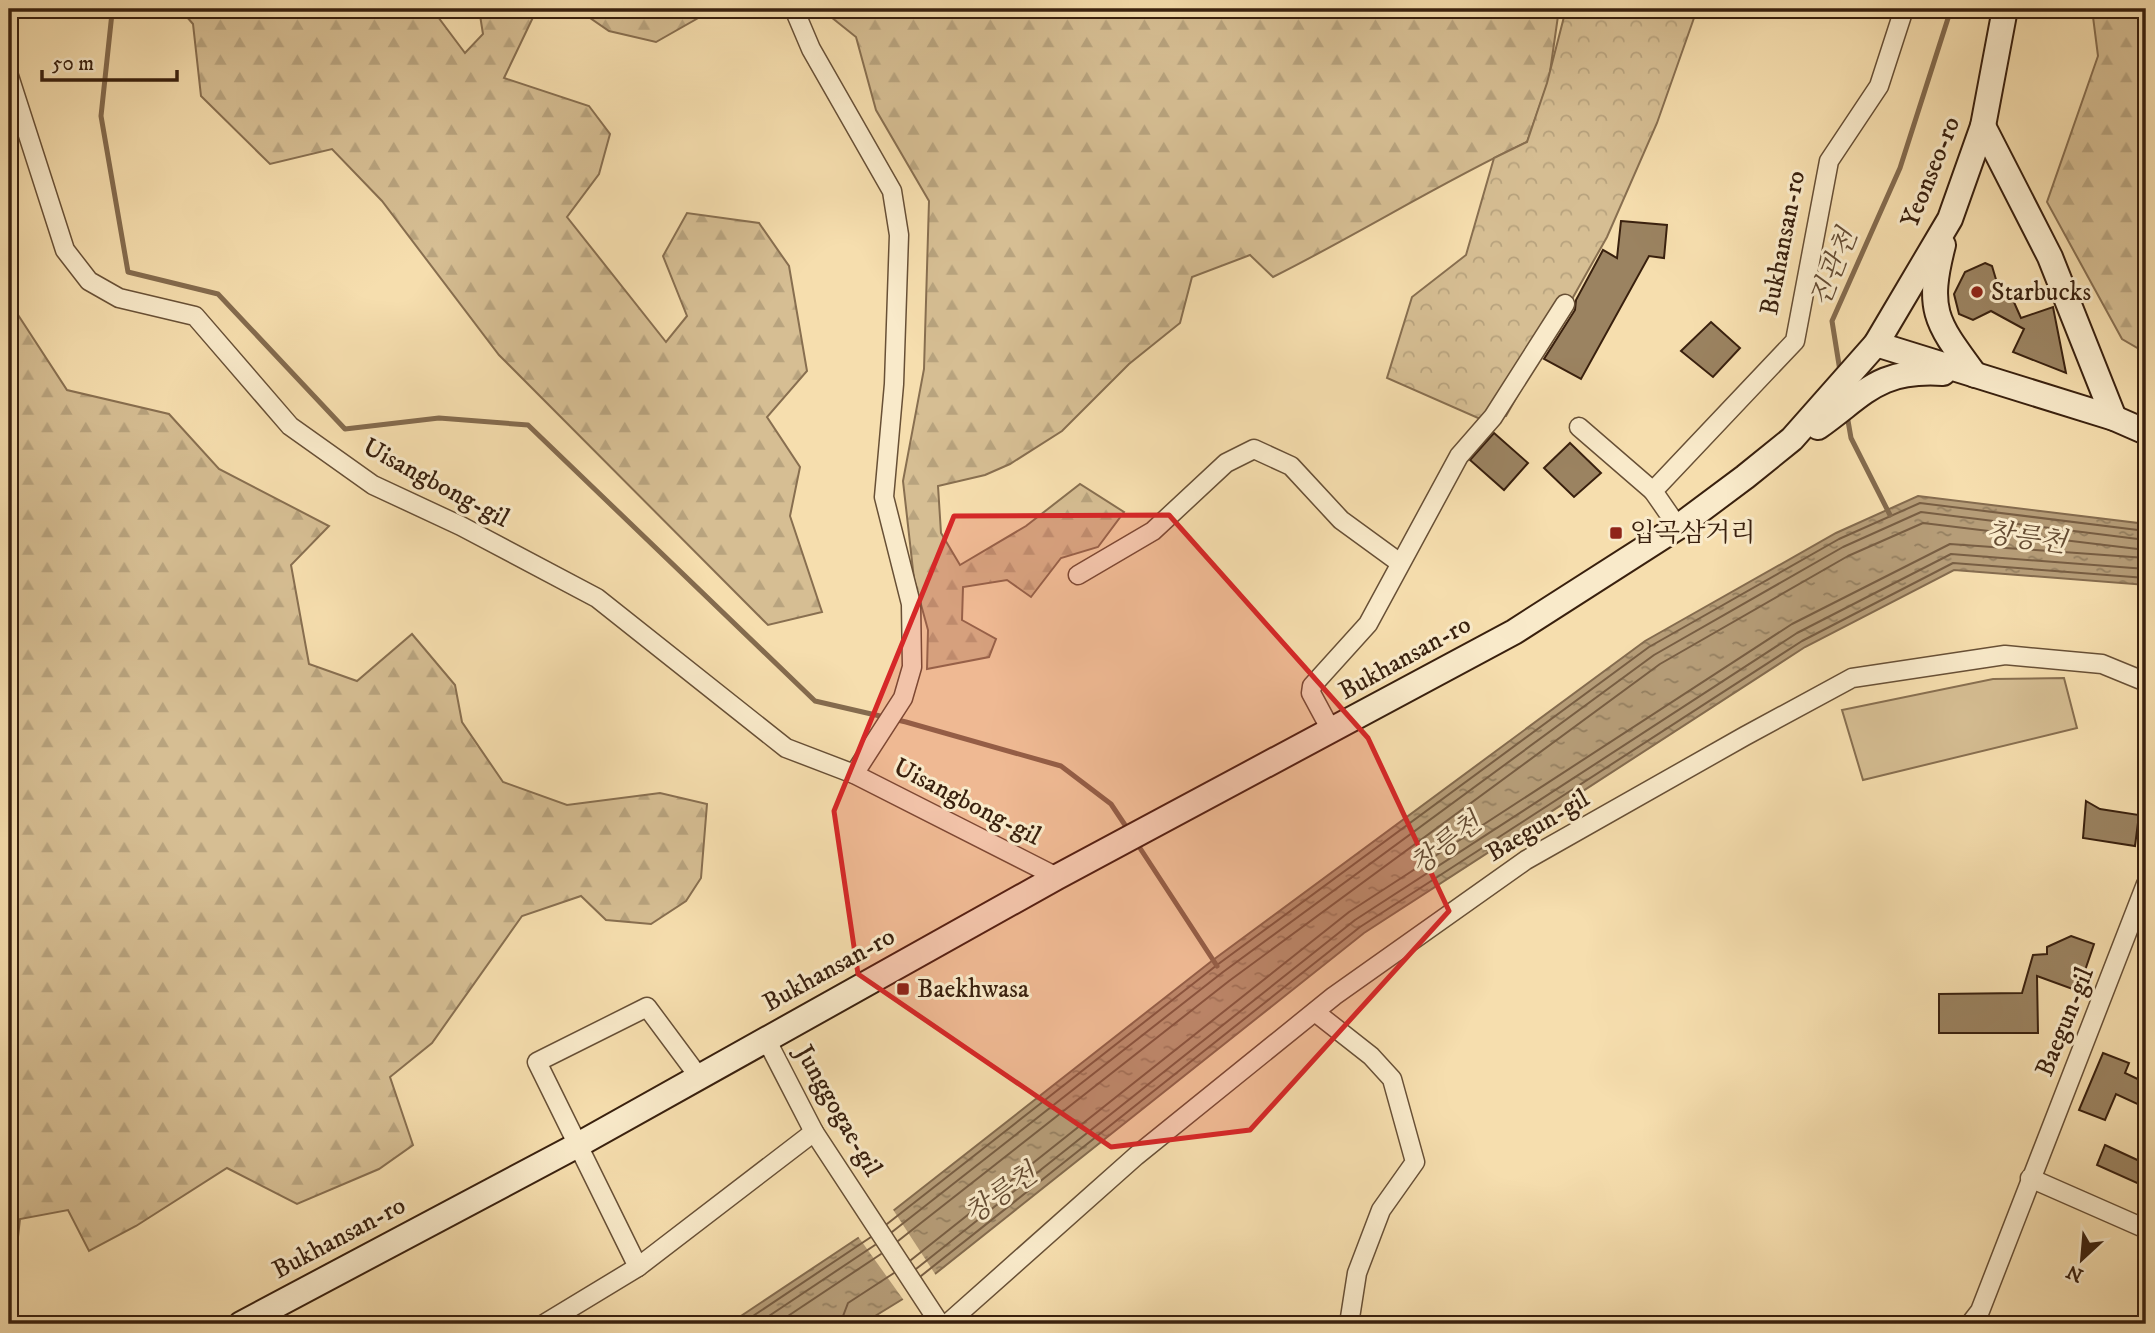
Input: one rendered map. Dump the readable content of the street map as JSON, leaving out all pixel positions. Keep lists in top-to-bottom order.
{
  "streets": {
    "main road": ["Yeonseo-ro", "Bukhansan-ro"],
    "street": ["Uisangbong-gil", "Baegun-gil", "Junggogae-gil"]
  },
  "crossings": [
    ["Yeonseo-ro", "Bukhansan-ro"],
    ["Bukhansan-ro", "Uisangbong-gil"],
    ["Bukhansan-ro", "Junggogae-gil"]
  ],
  "water": ["진관천", "창릉천"],
  "places": {
    "other": ["Starbucks"],
    "transit": ["입곡삼거리", "Baekhwasa"]
  },
  "scale_bar": "50 m",
  "north": "bottom left"
}
